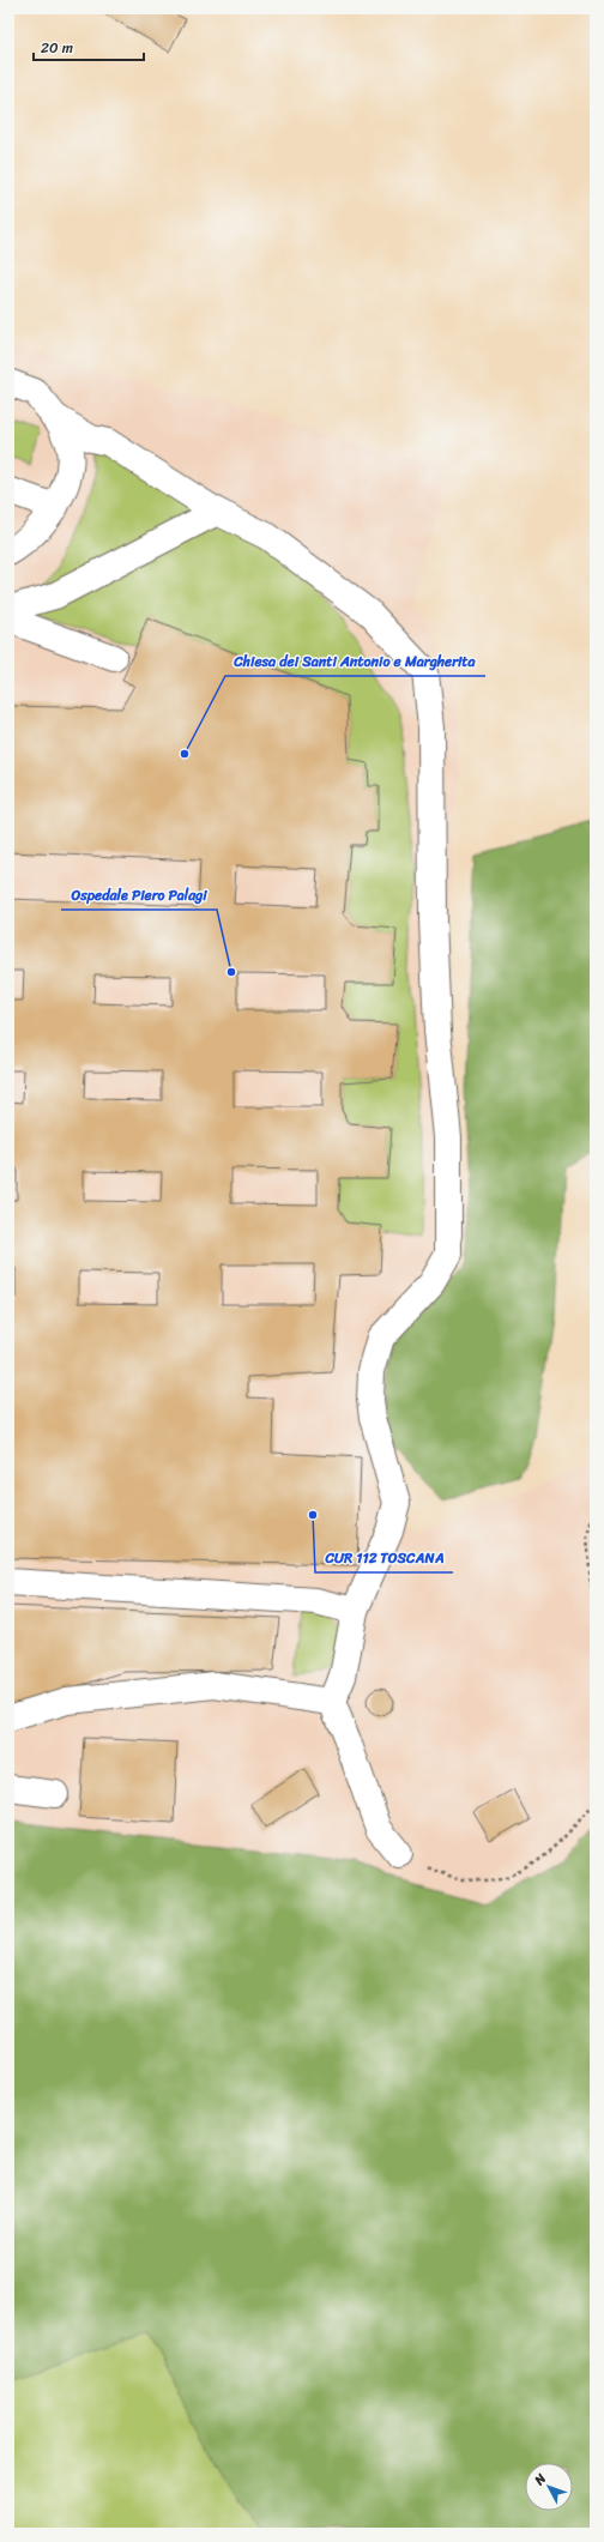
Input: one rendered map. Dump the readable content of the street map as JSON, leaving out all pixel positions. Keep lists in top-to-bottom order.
{
  "places": ["Chiesa dei Santi Antonio e Margherita", "Ospedale Piero Palagi", "CUR 112 TOSCANA"],
  "scale_bar": "20 m",
  "north": "top left"
}
